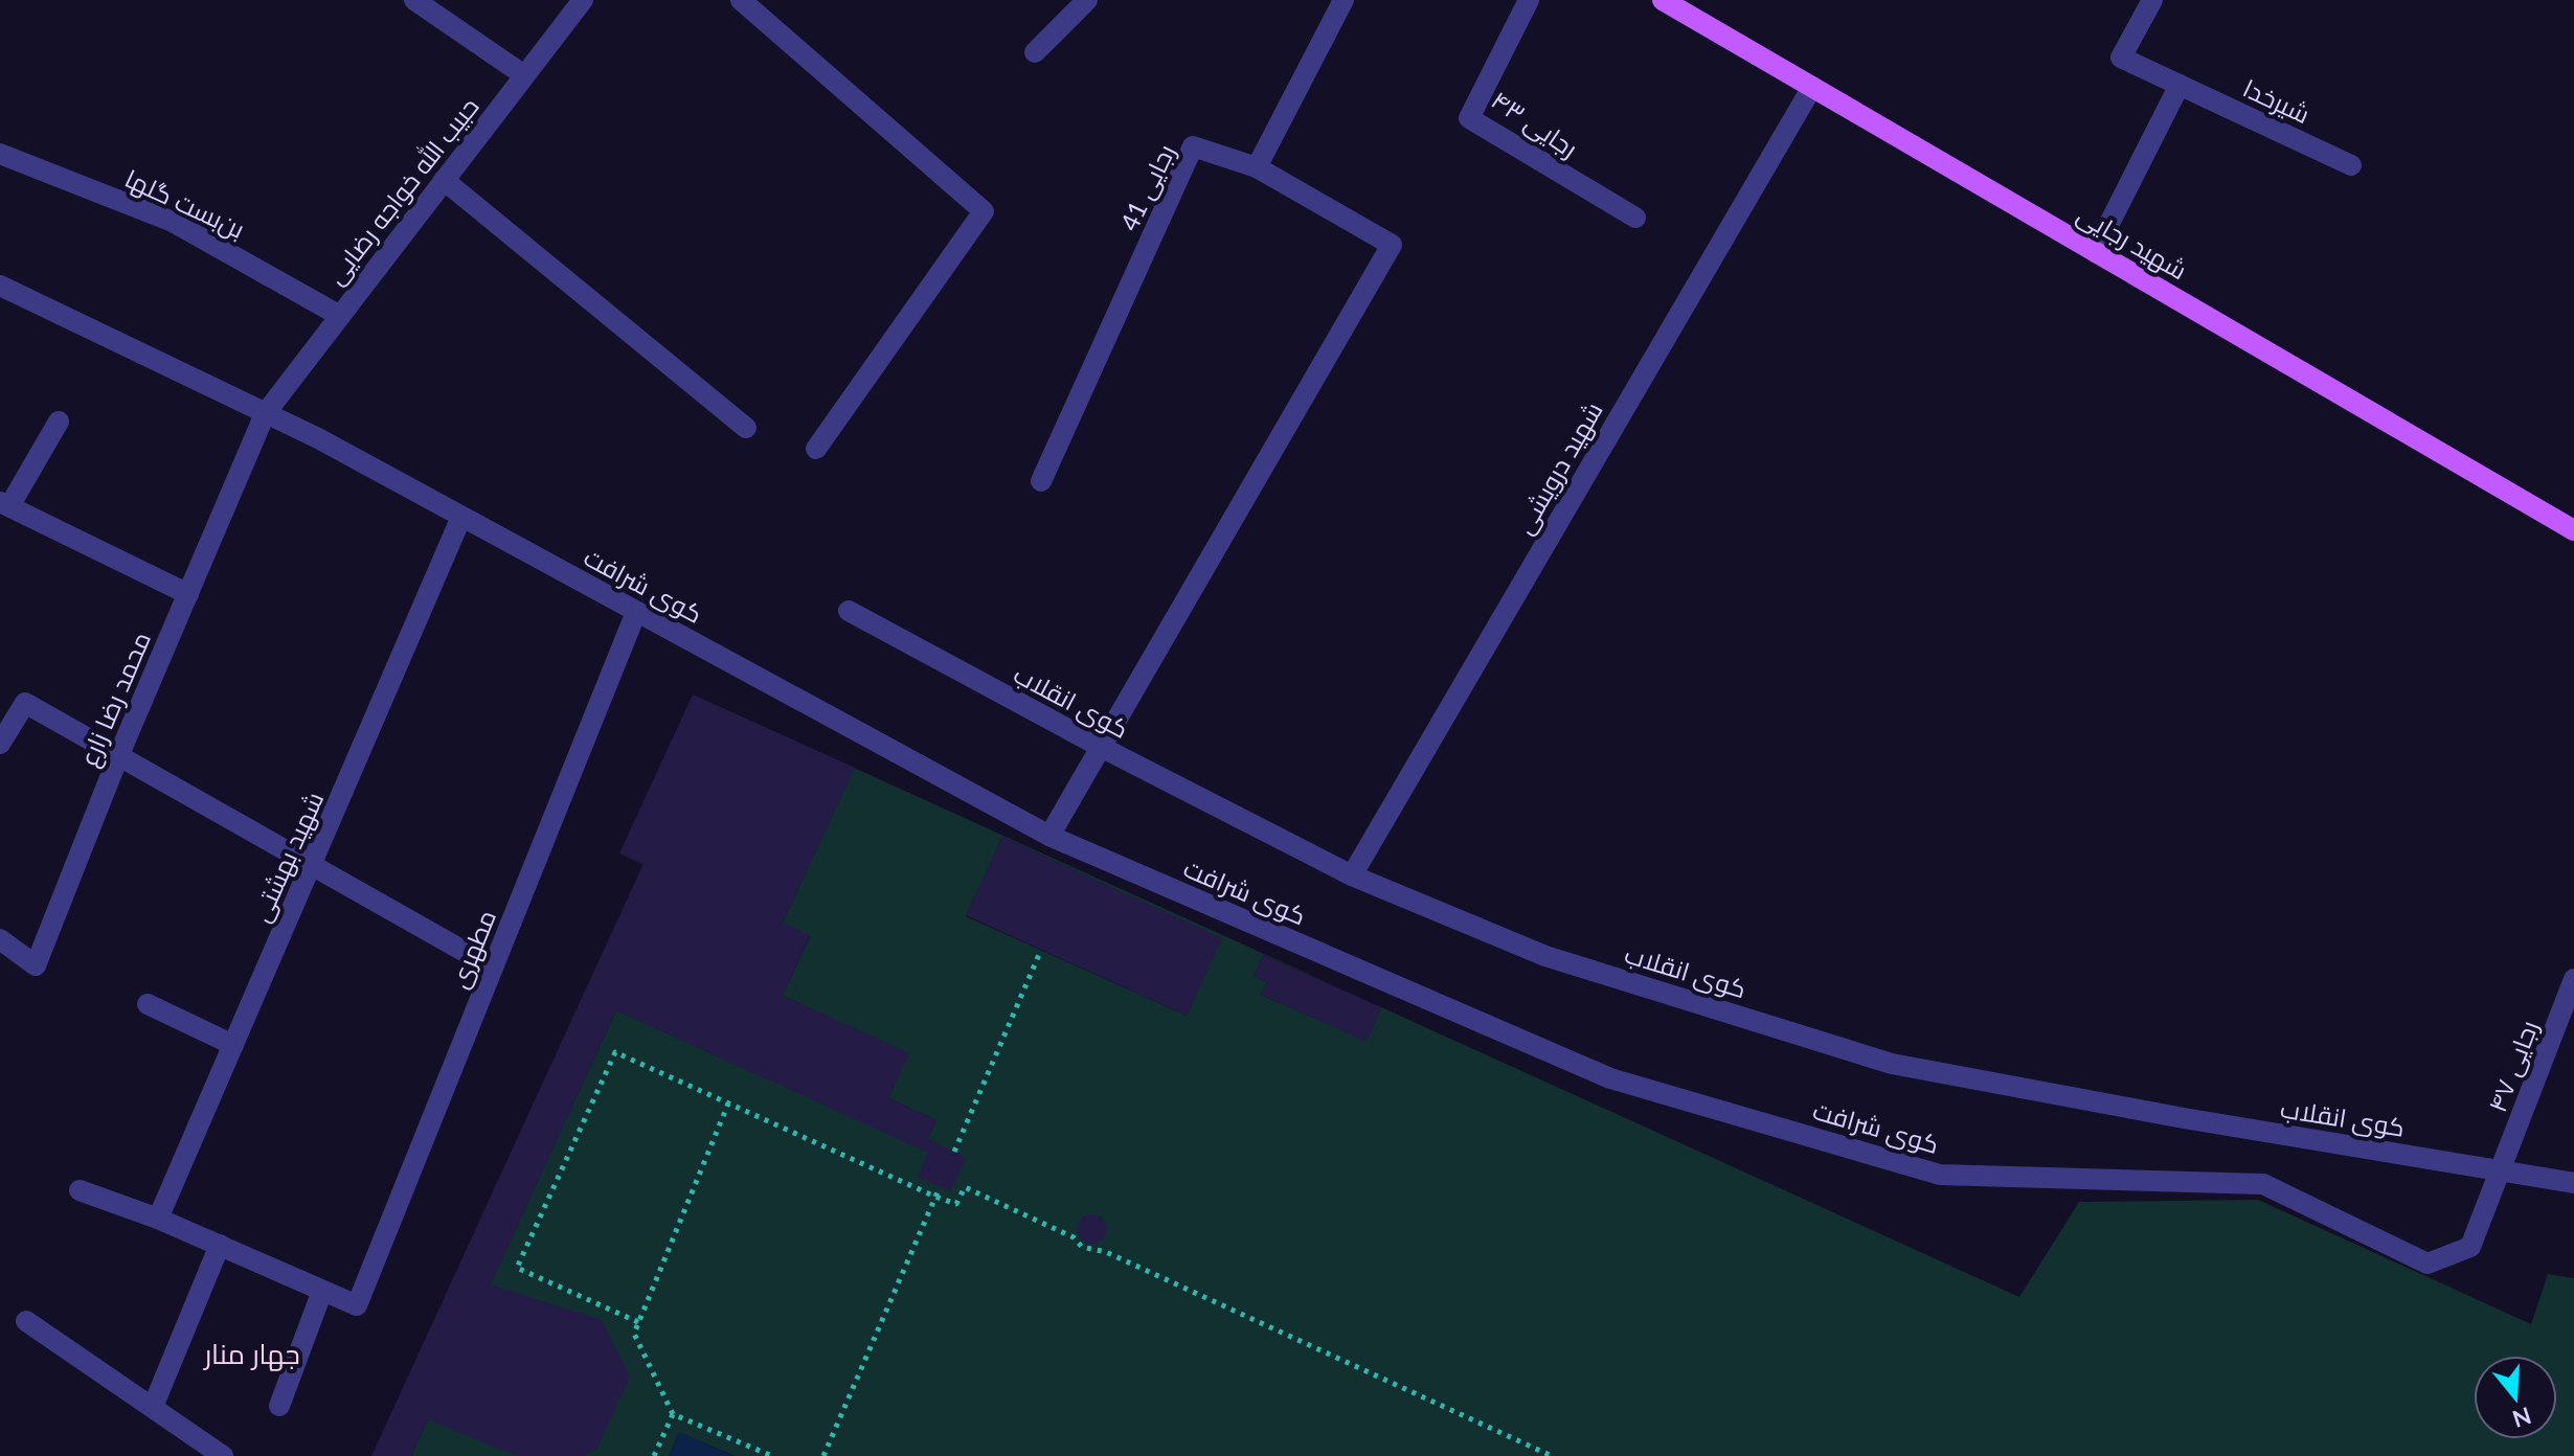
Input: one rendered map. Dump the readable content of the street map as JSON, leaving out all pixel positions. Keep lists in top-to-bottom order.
{
  "streets": {
    "main road": ["شهید رجایی"],
    "street": [
      "شیرخدا",
      "رجایی ۴۳",
      "رجایی 41",
      "حبیب الله خواجه رضایی",
      "بن‌بست گلها",
      "شهید درویشی",
      "کوی شرافت",
      "محمد رضا زارع",
      "کوی انقلاب",
      "شهید بهشتی",
      "مطهری",
      "رجایی ۴۷"
    ]
  },
  "crossings": [
    ["حبیب الله خواجه رضایی", "بن‌بست گلها"],
    ["حبیب الله خواجه رضایی", "کوی شرافت"],
    ["حبیب الله خواجه رضایی", "محمد رضا زارع"],
    ["شهید رجایی", "شهید درویشی"],
    ["شهید درویشی", "کوی انقلاب"],
    ["کوی شرافت", "محمد رضا زارع"],
    ["کوی شرافت", "کوی انقلاب"],
    ["کوی شرافت", "شهید بهشتی"],
    ["کوی شرافت", "مطهری"],
    ["کوی شرافت", "رجایی ۴۷"],
    ["کوی انقلاب", "رجایی ۴۷"]
  ],
  "districts": ["جهار منار"],
  "north": "bottom"
}
